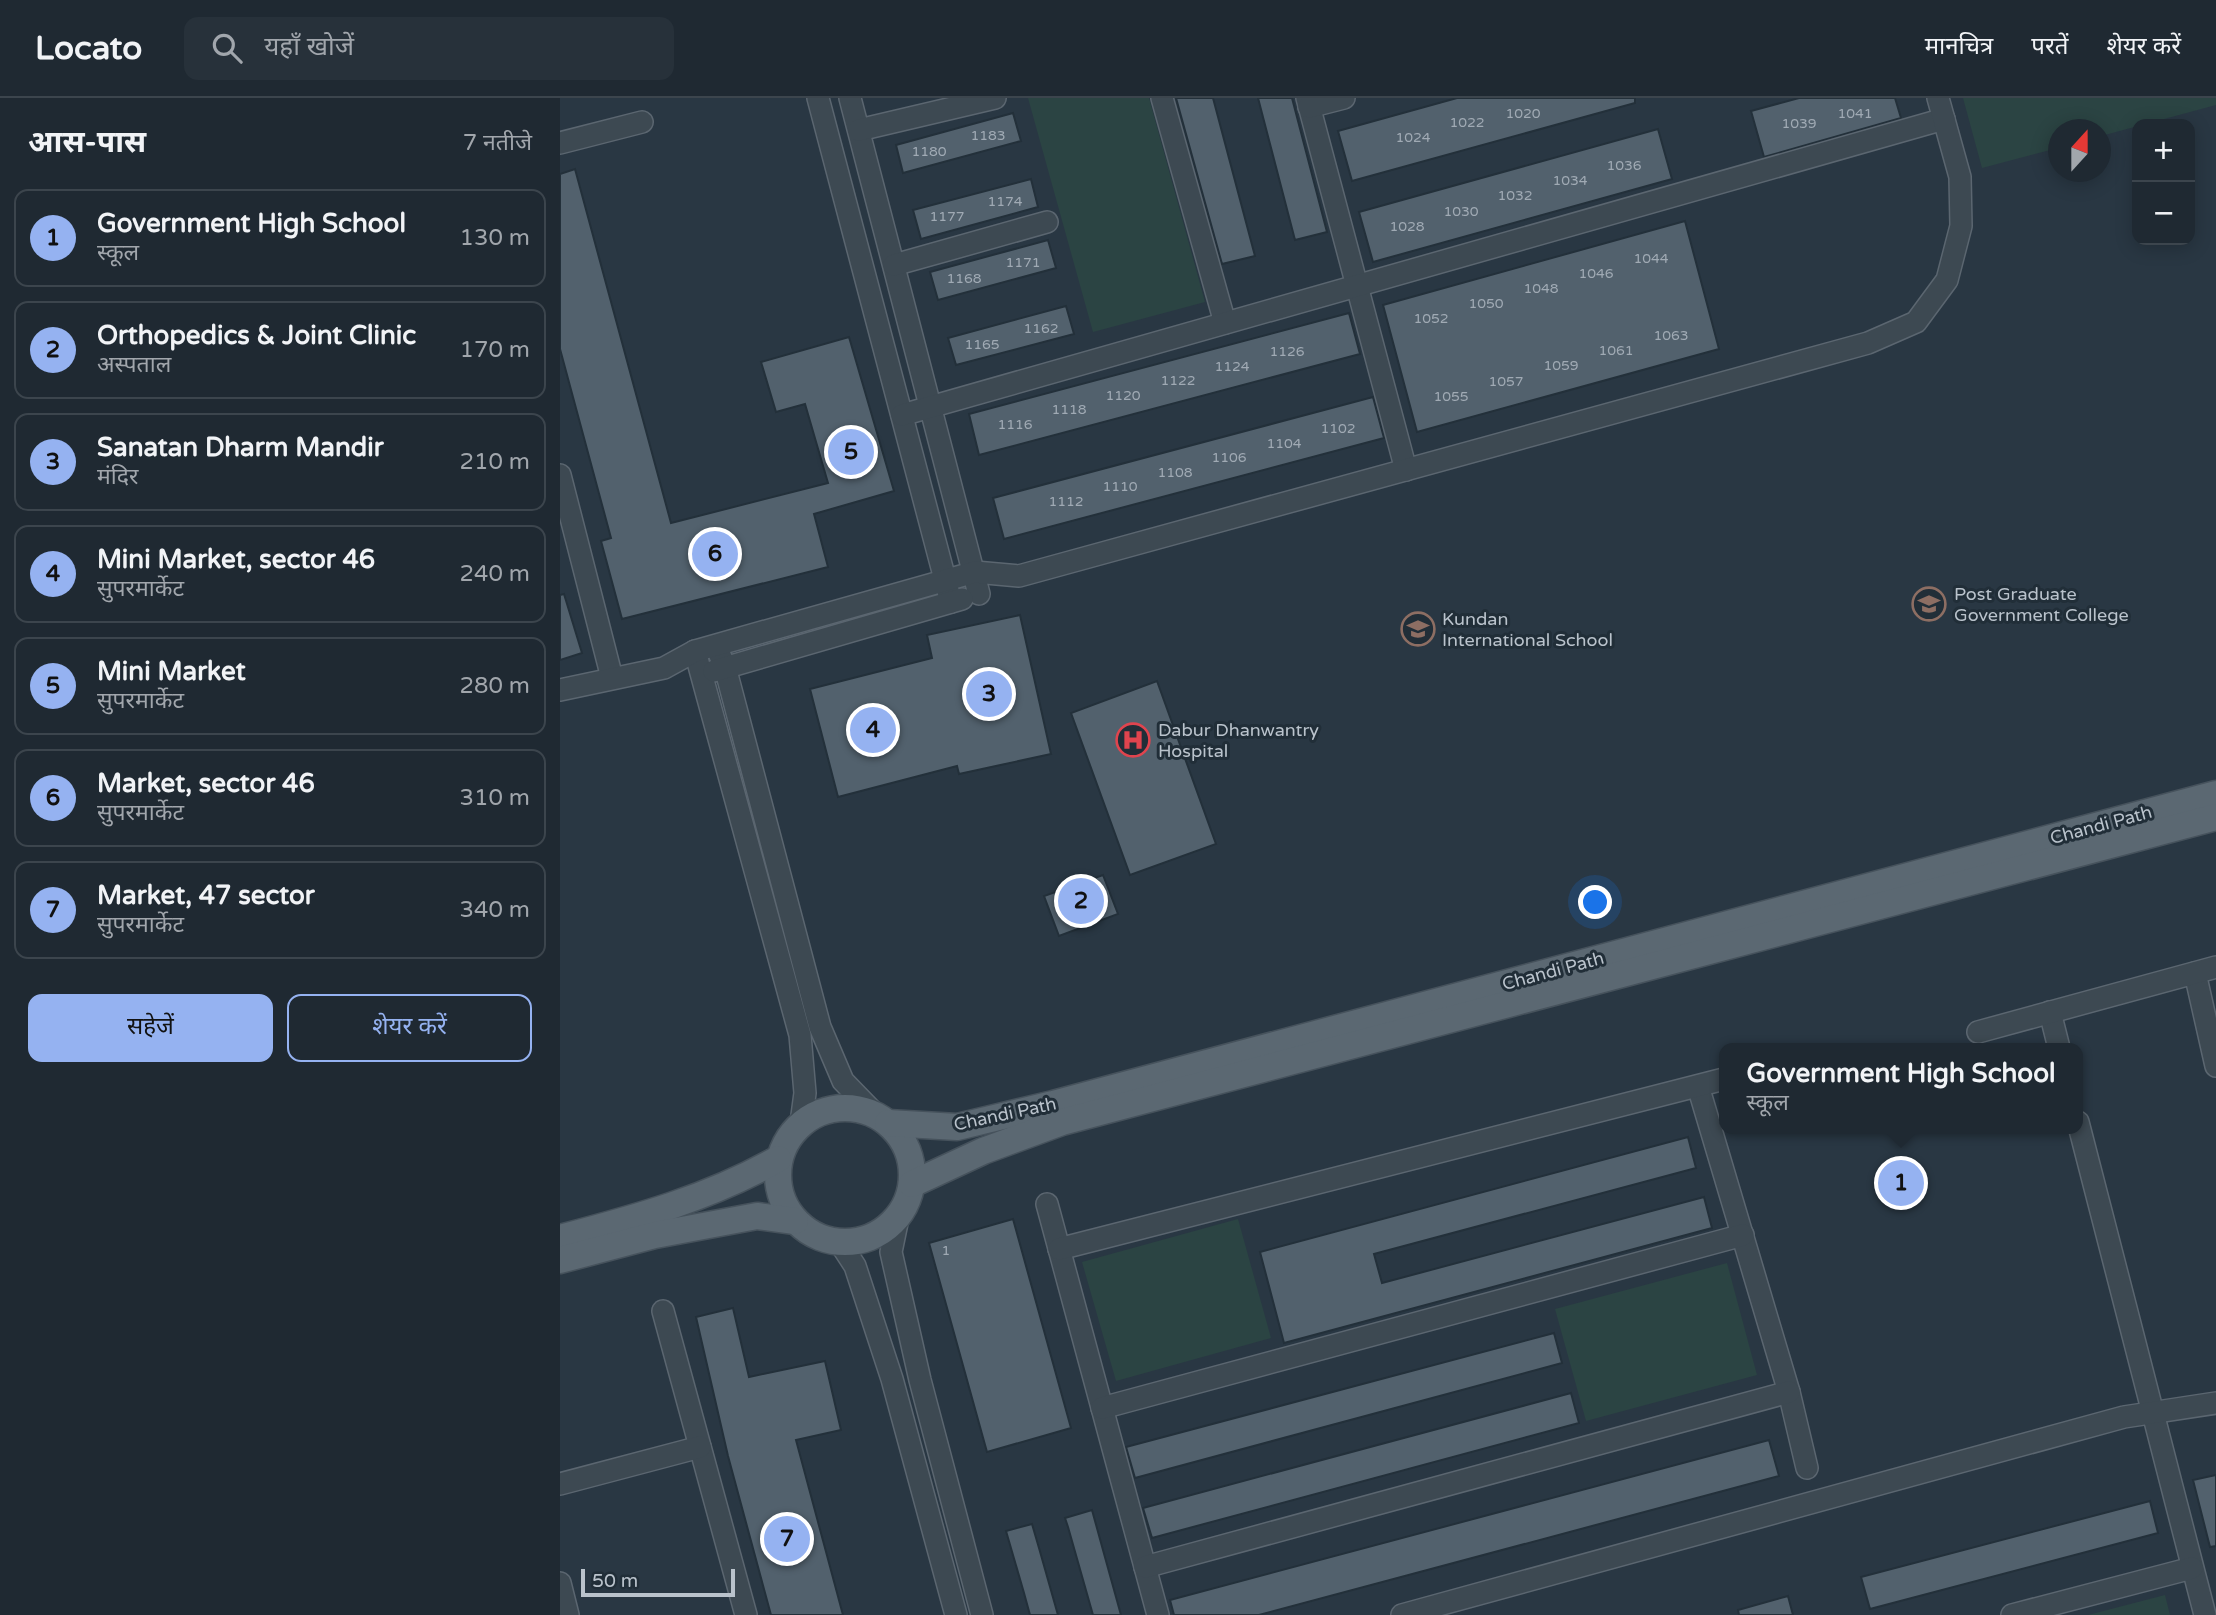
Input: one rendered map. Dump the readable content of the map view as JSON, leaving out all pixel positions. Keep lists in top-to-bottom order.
{
  "streets": {
    "main road": ["Chandi Path"]
  },
  "places": {
    "school or university": ["Post Graduate Government College", "Kundan International School"],
    "hospital": ["Dabur Dhanwantry Hospital"]
  },
  "house_numbers": [
    "1020",
    "1041",
    "1022",
    "1039",
    "1183",
    "1024",
    "1180",
    "1036",
    "1034",
    "1032",
    "1174",
    "1030",
    "1177",
    "1028",
    "1044",
    "1171",
    "1046",
    "1168",
    "1048",
    "1050",
    "1052",
    "1162",
    "1063",
    "1165",
    "1061",
    "1126",
    "1059",
    "1124",
    "1122",
    "1057",
    "1120",
    "1055",
    "1118",
    "1116",
    "1102",
    "1104",
    "1106",
    "1108",
    "1110",
    "1112",
    "1"
  ],
  "scale_bar": "50 m",
  "north": "top",
  "page": {
    "header": "Locato",
    "search": "यहाँ खोजें",
    "nav": ["मानचित्र", "परतें", "शेयर करें"],
    "heading": ["आस-पास", "7 नतीजे"],
    "map_buttons": ["+", "−"],
    "list": [
      {
        "mark": "1",
        "name": "Government High School",
        "note": "स्कूल",
        "value": "130 m"
      },
      {
        "mark": "2",
        "name": "Orthopedics & Joint Clinic",
        "note": "अस्पताल",
        "value": "170 m"
      },
      {
        "mark": "3",
        "name": "Sanatan Dharm Mandir",
        "note": "मंदिर",
        "value": "210 m"
      },
      {
        "mark": "4",
        "name": "Mini Market, sector 46",
        "note": "सुपरमार्केट",
        "value": "240 m"
      },
      {
        "mark": "5",
        "name": "Mini Market",
        "note": "सुपरमार्केट",
        "value": "280 m"
      },
      {
        "mark": "6",
        "name": "Market, sector 46",
        "note": "सुपरमार्केट",
        "value": "310 m"
      },
      {
        "mark": "7",
        "name": "Market, 47 sector",
        "note": "सुपरमार्केट",
        "value": "340 m"
      }
    ],
    "pins": [
      "5",
      "6",
      "3",
      "4",
      "2",
      "1",
      "7"
    ],
    "buttons": ["सहेजें", "शेयर करें"],
    "popup": ["Government High School", "स्कूल"],
    "scale": "50 m"
  }
}
